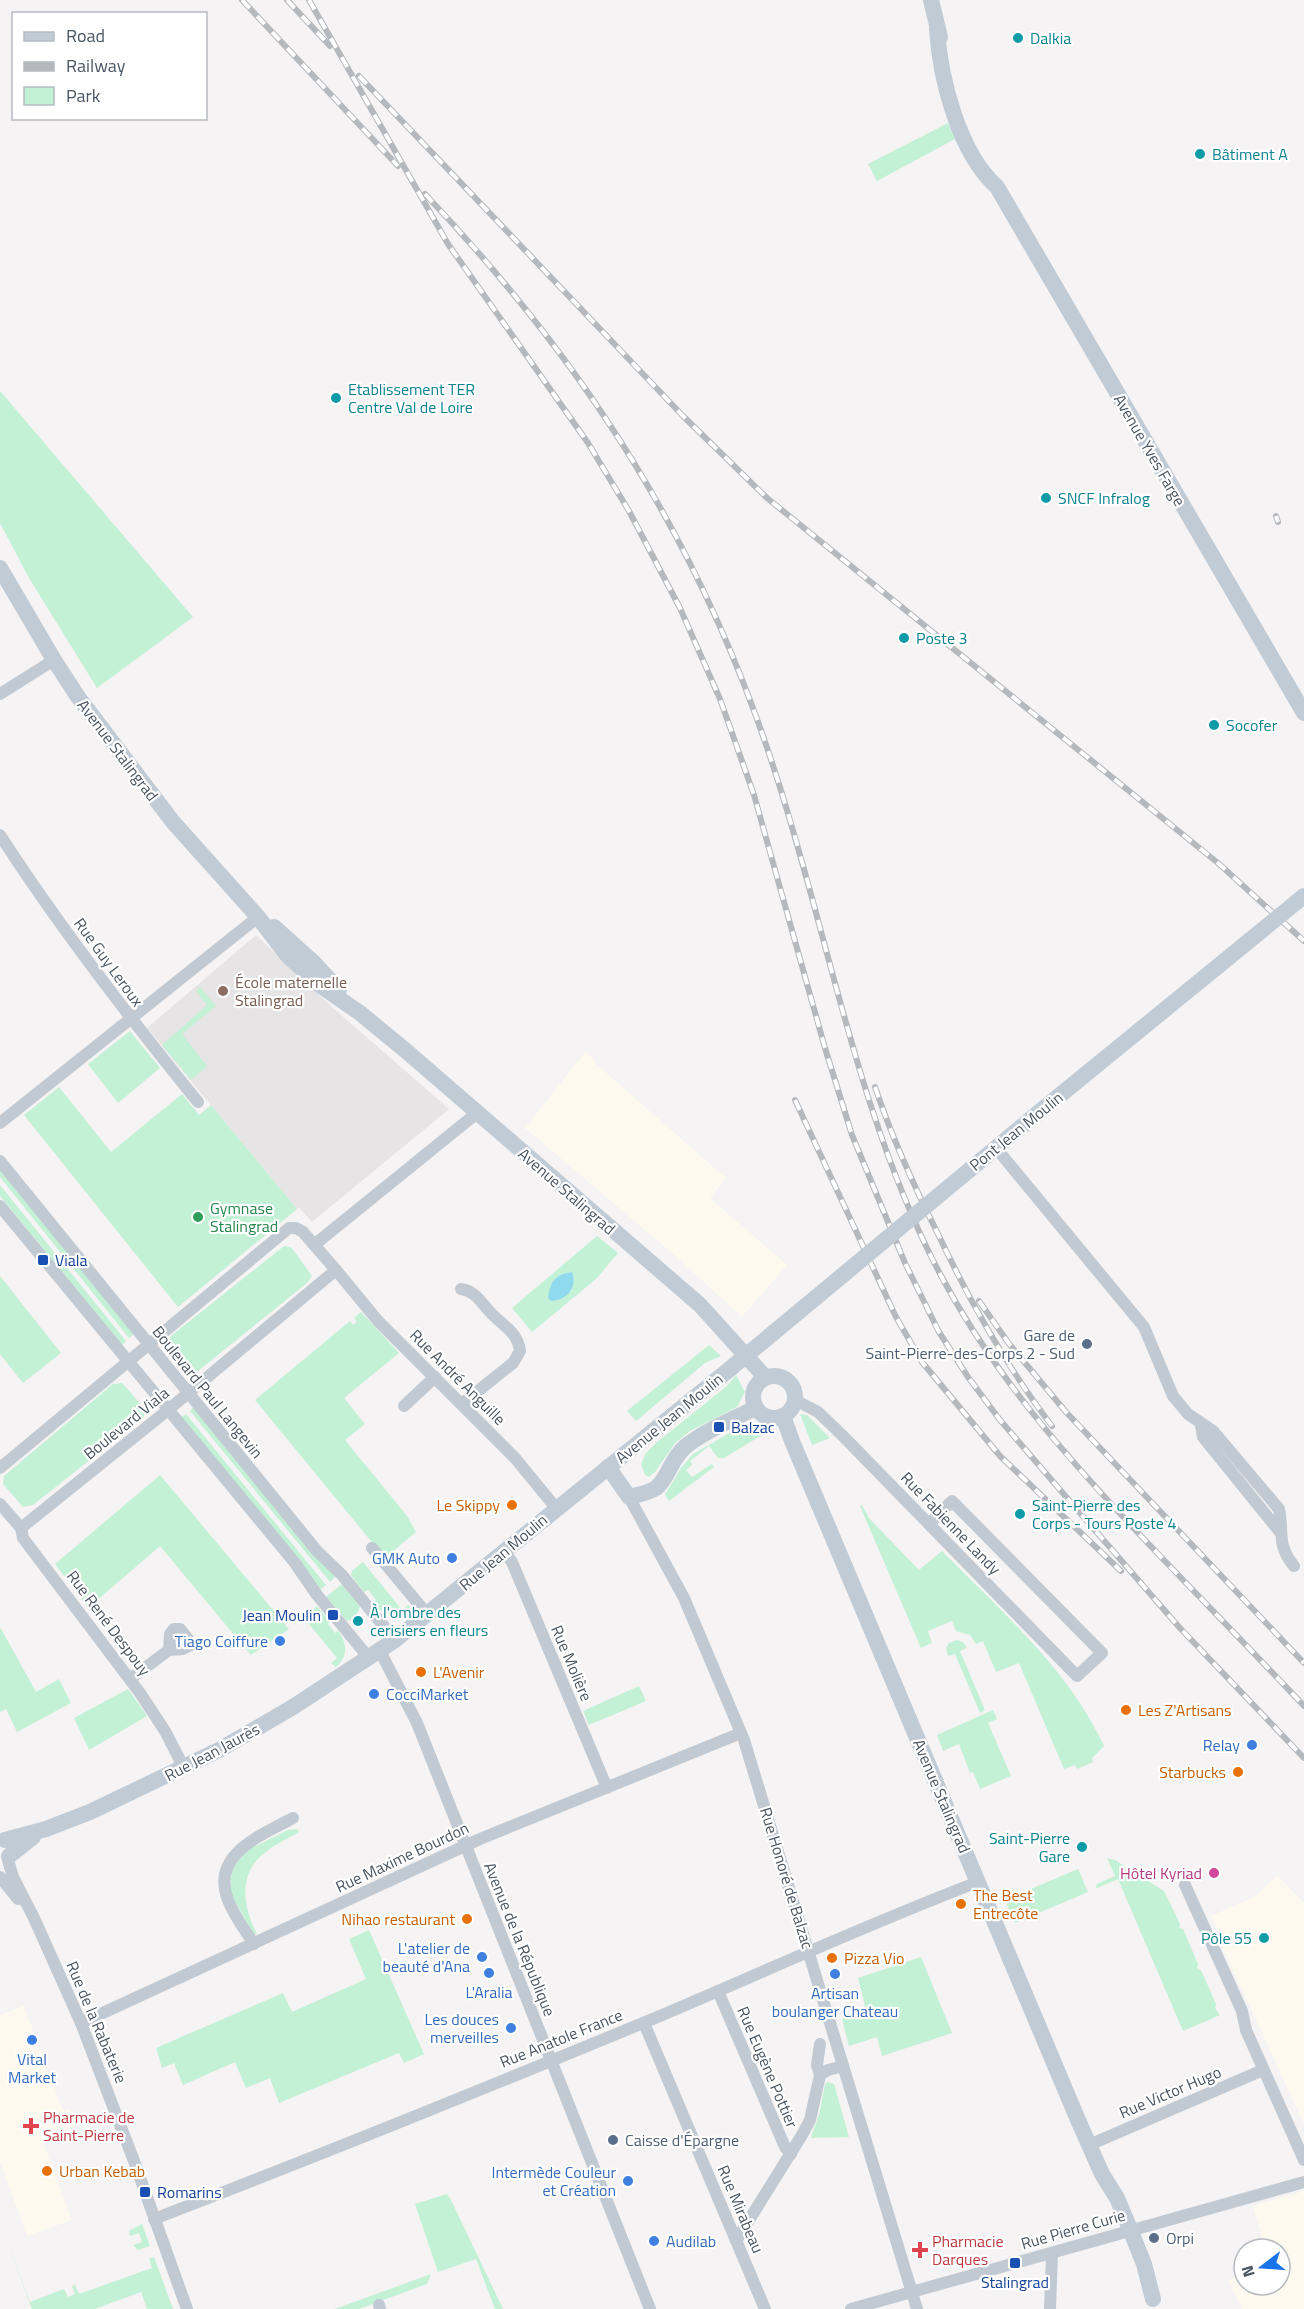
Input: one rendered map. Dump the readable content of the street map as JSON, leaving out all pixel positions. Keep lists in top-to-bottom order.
{
  "streets": {
    "street": [
      "Avenue Yves Farge",
      "Avenue Stalingrad",
      "Rue Guy Leroux",
      "Pont Jean Moulin",
      "Rue André Anguille",
      "Boulevard Paul Langevin",
      "Avenue Jean Moulin",
      "Boulevard Viala",
      "Rue Fabienne Landy",
      "Rue Jean Moulin",
      "Rue René Despouy",
      "Rue Molière",
      "Rue Jean Jaurès",
      "Rue Maxime Bourdon",
      "Rue Honoré de Balzac",
      "Avenue de la République",
      "Rue de la Rabaterie",
      "Rue Anatole France",
      "Rue Eugène Pottier",
      "Rue Victor Hugo",
      "Rue Mirabeau",
      "Rue Pierre Curie"
    ]
  },
  "crossings": [
    ["Avenue Stalingrad", "Rue Fabienne Landy"],
    ["Avenue Stalingrad", "Rue Anatole France"],
    ["Avenue Stalingrad", "Rue Victor Hugo"],
    ["Avenue Stalingrad", "Rue Pierre Curie"],
    ["Pont Jean Moulin", "Avenue Jean Moulin"],
    ["Rue André Anguille", "Boulevard Viala"],
    ["Rue André Anguille", "Rue Jean Moulin"],
    ["Boulevard Paul Langevin", "Boulevard Viala"],
    ["Boulevard Paul Langevin", "Rue Jean Moulin"],
    ["Avenue Jean Moulin", "Rue Jean Moulin"],
    ["Avenue Jean Moulin", "Rue Honoré de Balzac"],
    ["Boulevard Viala", "Rue René Despouy"],
    ["Rue Jean Moulin", "Rue Molière"],
    ["Rue Jean Moulin", "Rue Jean Jaurès"],
    ["Rue Jean Moulin", "Rue Honoré de Balzac"],
    ["Rue Jean Moulin", "Avenue de la République"],
    ["Rue René Despouy", "Rue Jean Jaurès"],
    ["Rue Molière", "Rue Maxime Bourdon"],
    ["Rue Jean Jaurès", "Avenue de la République"],
    ["Rue Jean Jaurès", "Rue de la Rabaterie"],
    ["Rue Maxime Bourdon", "Rue Honoré de Balzac"],
    ["Rue Maxime Bourdon", "Avenue de la République"],
    ["Rue Maxime Bourdon", "Rue de la Rabaterie"],
    ["Rue Honoré de Balzac", "Rue Anatole France"],
    ["Rue Honoré de Balzac", "Rue Pierre Curie"],
    ["Avenue de la République", "Rue Anatole France"],
    ["Rue de la Rabaterie", "Rue Anatole France"],
    ["Rue Anatole France", "Rue Eugène Pottier"],
    ["Rue Anatole France", "Rue Mirabeau"]
  ],
  "places": {
    "other": [
      "Dalkia",
      "Bâtiment A",
      "Etablissement TER Centre Val de Loire",
      "SNCF Infralog",
      "Poste 3",
      "Socofer",
      "École maternelle Stalingrad",
      "Gymnase Stalingrad",
      "Gare de Saint-Pierre-des-Corps 2 - Sud",
      "Le Skippy",
      "Saint-Pierre des Corps - Tours Poste 4",
      "GMK Auto",
      "À l'ombre des cerisiers en fleurs",
      "Tiago Coiffure",
      "L'Avenir",
      "CocciMarket",
      "Les Z'Artisans",
      "Relay",
      "Starbucks",
      "Saint-Pierre Gare",
      "Hôtel Kyriad",
      "The Best Entrecôte",
      "Nihao restaurant",
      "Pôle 55",
      "L'atelier de beauté d'Ana",
      "Pizza Vio",
      "L'Aralia",
      "Artisan boulanger Chateau",
      "Les douces merveilles",
      "Vital Market",
      "Caisse d'Épargne",
      "Urban Kebab",
      "Intermède Couleur et Création",
      "Orpi",
      "Audilab"
    ],
    "transit": [
      "Viala",
      "Balzac",
      "Jean Moulin",
      "Romarins",
      "Stalingrad"
    ],
    "health": ["Pharmacie de Saint-Pierre", "Pharmacie Darques"]
  },
  "legend": ["Road", "Railway", "Park"],
  "north": "left"
}
